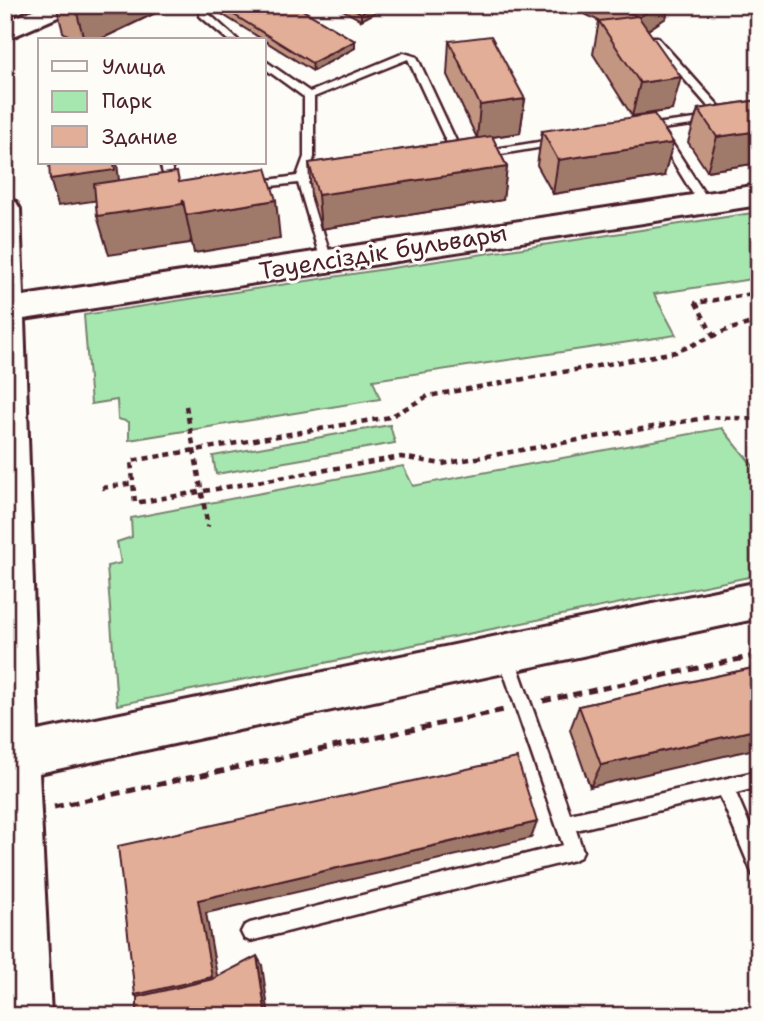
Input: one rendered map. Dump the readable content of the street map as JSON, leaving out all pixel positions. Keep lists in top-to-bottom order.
{
  "streets": {
    "street": ["Тәуелсіздік бульвары"]
  },
  "legend": ["Улица", "Парк", "Здание"]
}
